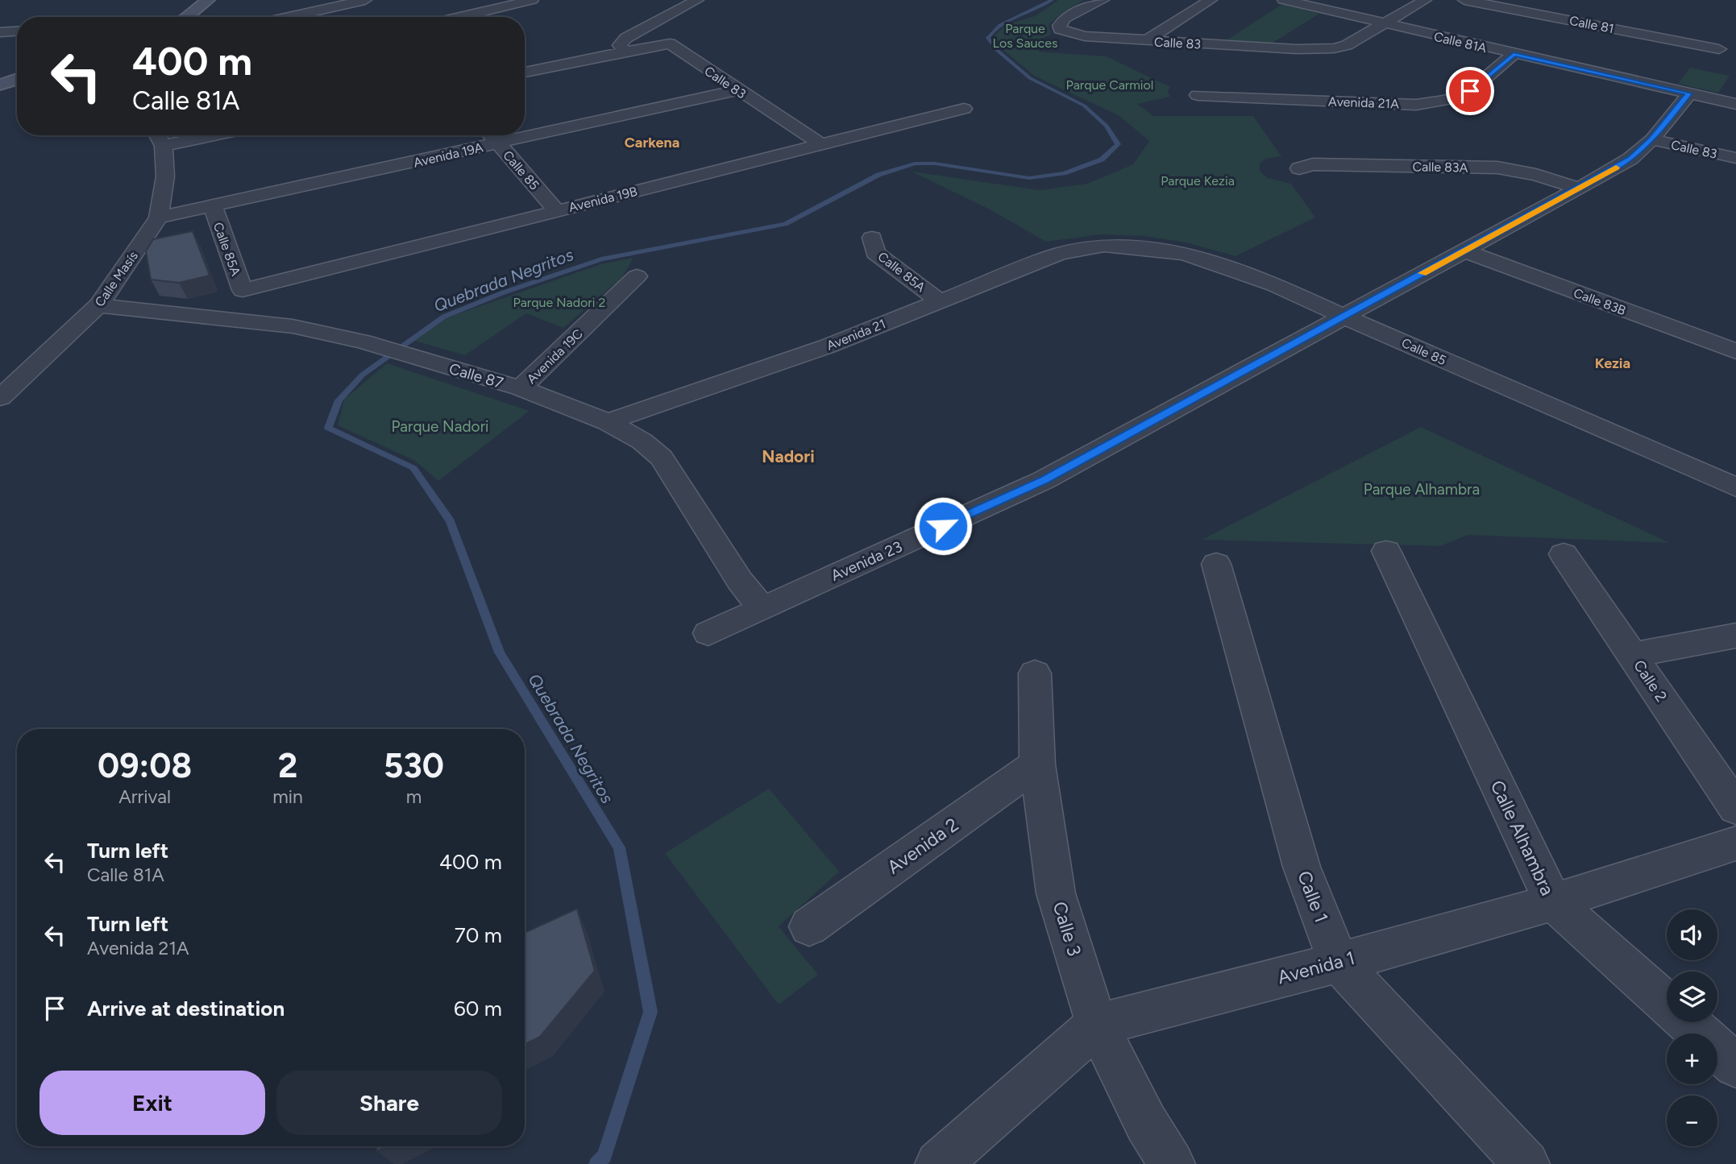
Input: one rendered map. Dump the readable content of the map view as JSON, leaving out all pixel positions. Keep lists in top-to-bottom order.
{
  "streets": {
    "street": [
      "Calle 81",
      "Calle 81A",
      "Calle 83",
      "Avenida 21A",
      "Avenida 19A",
      "Calle 83A",
      "Calle 85",
      "Avenida 19B",
      "Calle 85A",
      "Calle Masís",
      "Calle 83B",
      "Avenida 21",
      "Avenida 19C",
      "Calle 87",
      "Avenida 23",
      "Calle 2",
      "Calle Alhambra",
      "Avenida 2",
      "Calle 1",
      "Calle 3",
      "Avenida 1"
    ]
  },
  "crossings": [
    ["Calle 81A", "Calle 83"],
    ["Calle 81A", "Avenida 21A"],
    ["Calle 81A", "Avenida 23"],
    ["Calle 83", "Avenida 19A"],
    ["Calle 83", "Avenida 19B"],
    ["Calle 83", "Avenida 23"],
    ["Avenida 19A", "Calle 85"],
    ["Avenida 19A", "Calle 85A"],
    ["Avenida 19A", "Calle Masís"],
    ["Calle 83A", "Avenida 23"],
    ["Calle 85", "Avenida 19B"],
    ["Calle 85", "Avenida 21"],
    ["Calle 85", "Avenida 23"],
    ["Avenida 19B", "Calle 85A"],
    ["Calle 85A", "Avenida 21"],
    ["Calle Masís", "Calle 87"],
    ["Calle 83B", "Avenida 23"],
    ["Avenida 21", "Calle 87"],
    ["Avenida 19C", "Calle 87"],
    ["Calle 87", "Avenida 23"],
    ["Calle Alhambra", "Avenida 1"],
    ["Avenida 2", "Calle 3"],
    ["Calle 1", "Avenida 1"],
    ["Calle 3", "Avenida 1"]
  ],
  "districts": ["Carkena", "Kezia", "Nadori"],
  "water": ["Quebrada Negritos"],
  "parks": [
    "Parque Los Sauces",
    "Parque Carmiol",
    "Parque Kezia",
    "Parque Nadori 2",
    "Parque Nadori",
    "Parque Alhambra"
  ],
  "page": {
    "turn": ["400 m", "Calle 81A"],
    "eta": [
      "09:08",
      "Arrival",
      "2",
      "min",
      "530",
      "m"
    ],
    "list": [
      {
        "name": "Turn left",
        "note": "Calle 81A",
        "value": "400 m"
      },
      {
        "name": "Turn left",
        "note": "Avenida 21A",
        "value": "70 m"
      },
      {
        "name": "Arrive at destination",
        "value": "60 m"
      }
    ],
    "map_buttons": ["+", "−"],
    "buttons": ["Exit", "Share"]
  }
}
